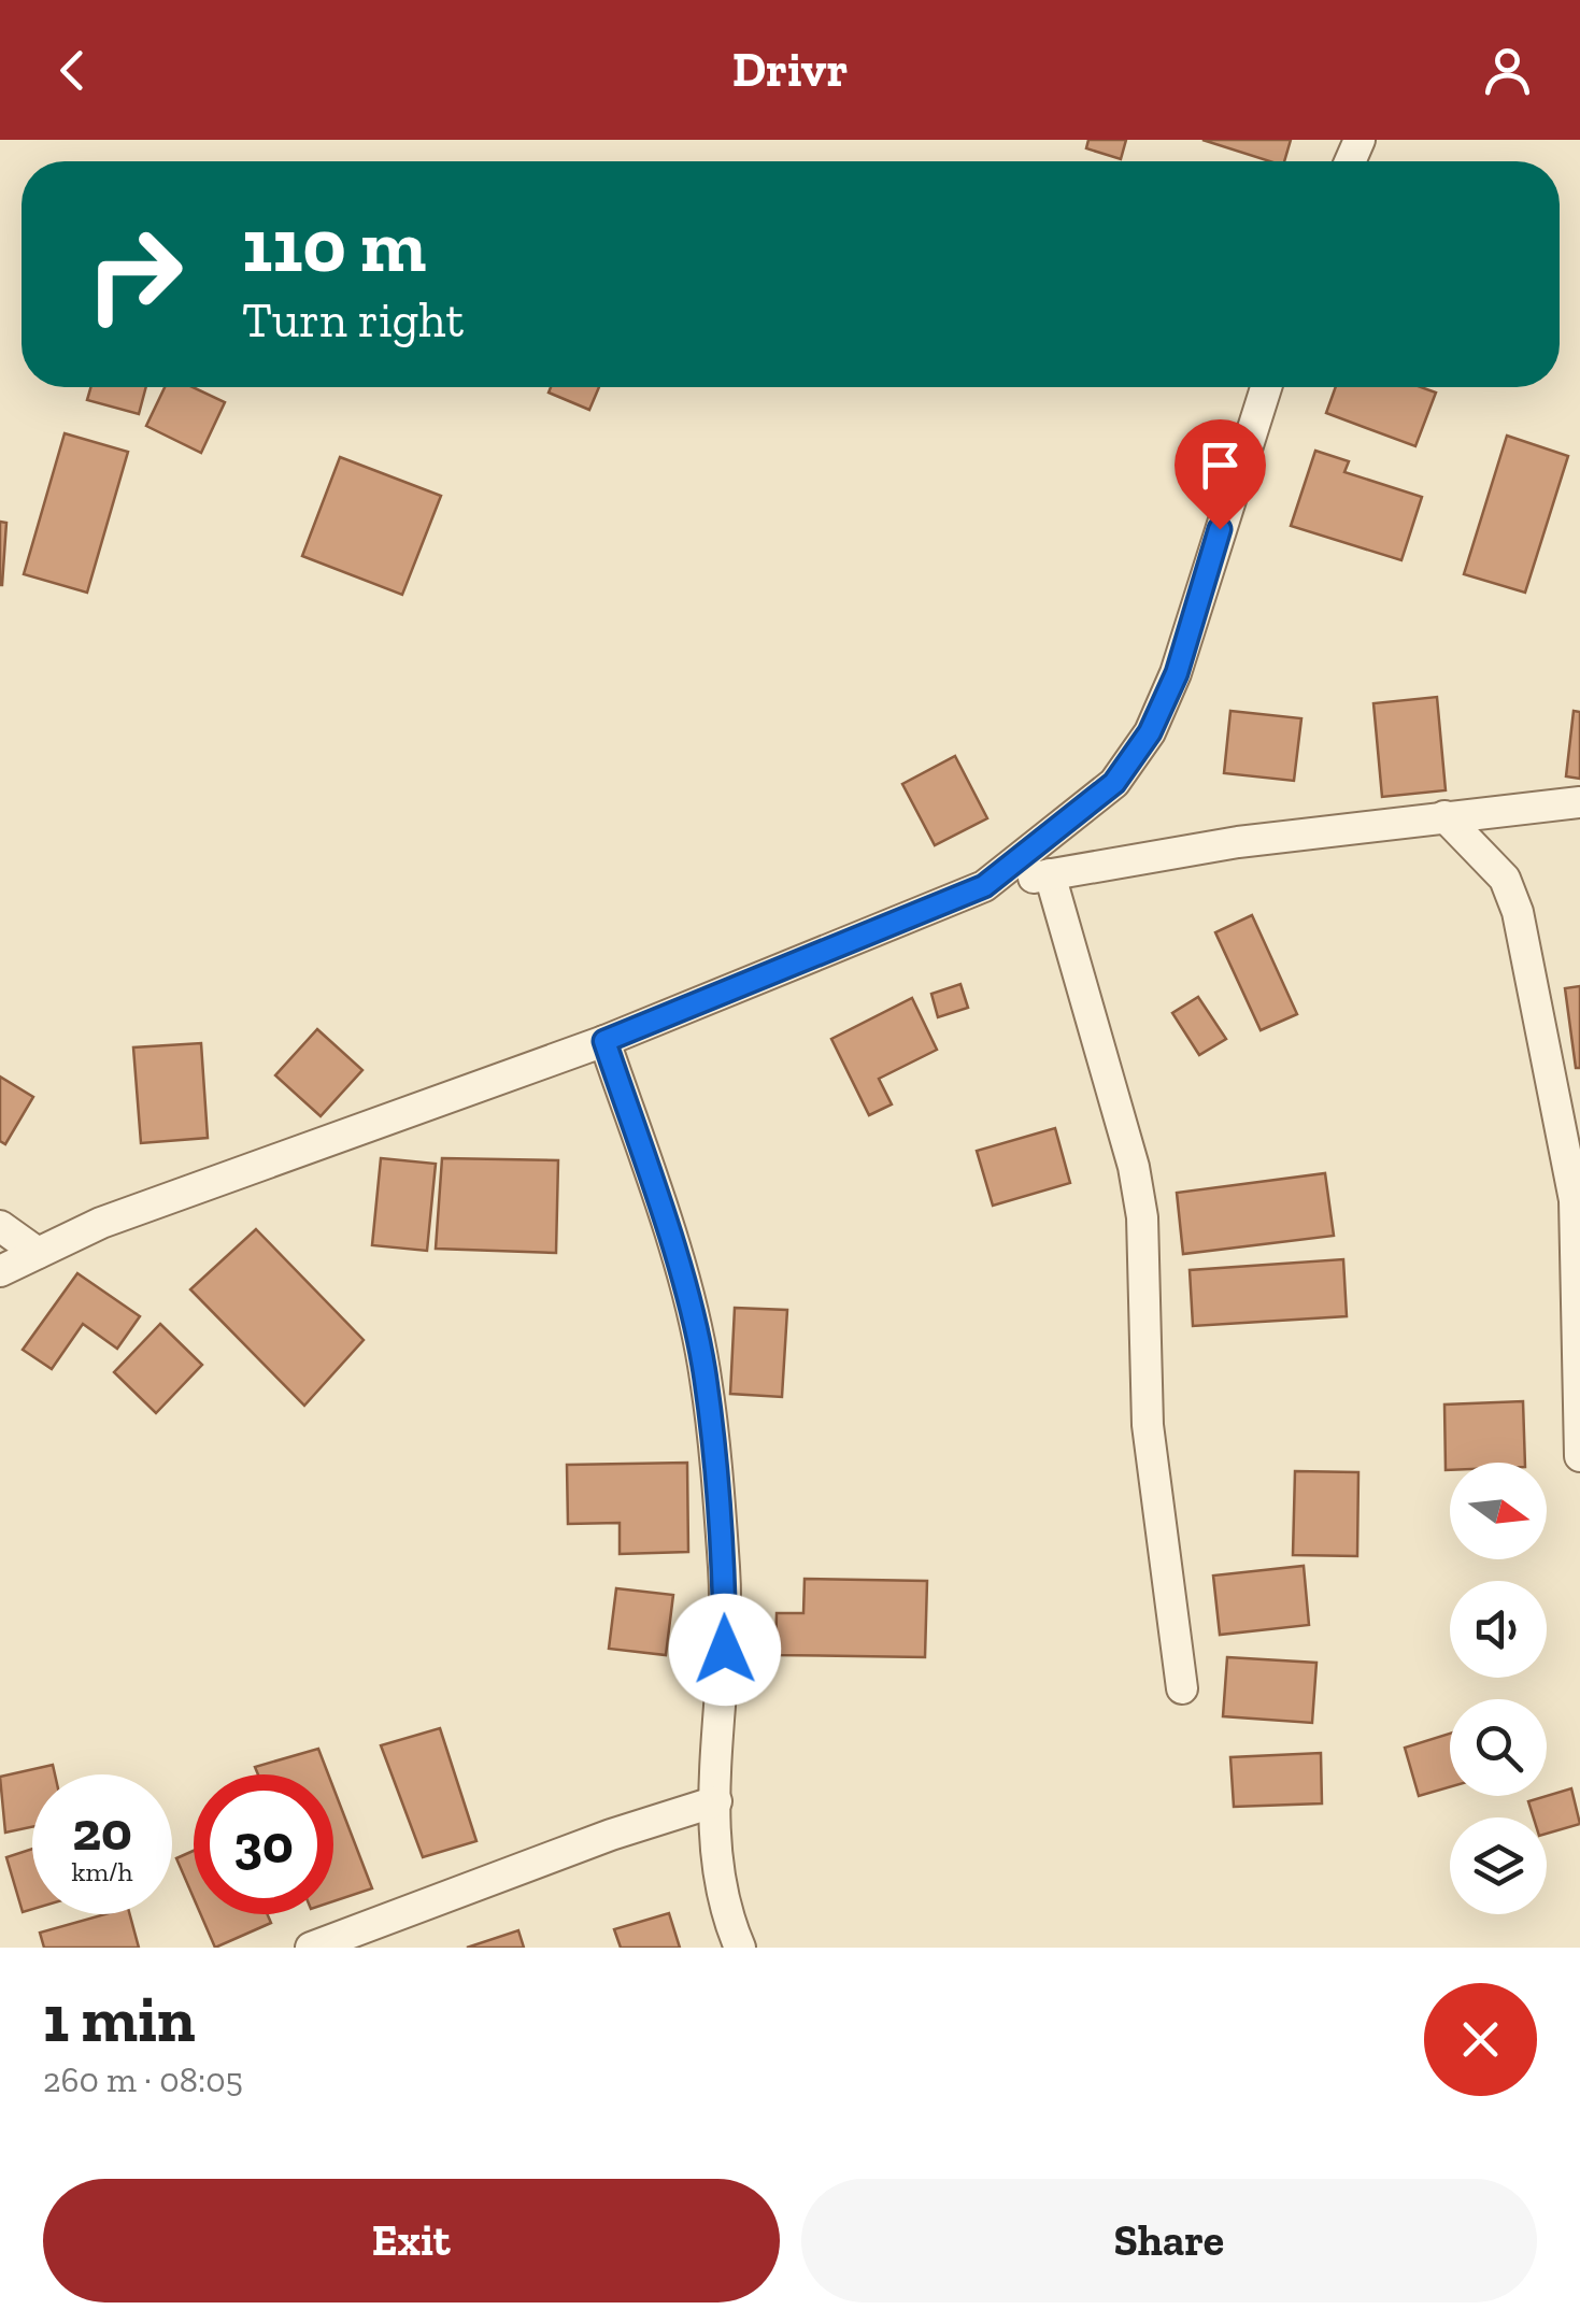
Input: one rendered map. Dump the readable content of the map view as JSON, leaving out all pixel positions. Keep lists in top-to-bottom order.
{
  "north": "right",
  "page": {
    "header": "Drivr",
    "turn": ["110 m", "Turn right"],
    "speed": "20 km/h",
    "limit": "30",
    "heading": ["1 min", "260 m · 08:05"],
    "buttons": ["Exit", "Share"]
  }
}
